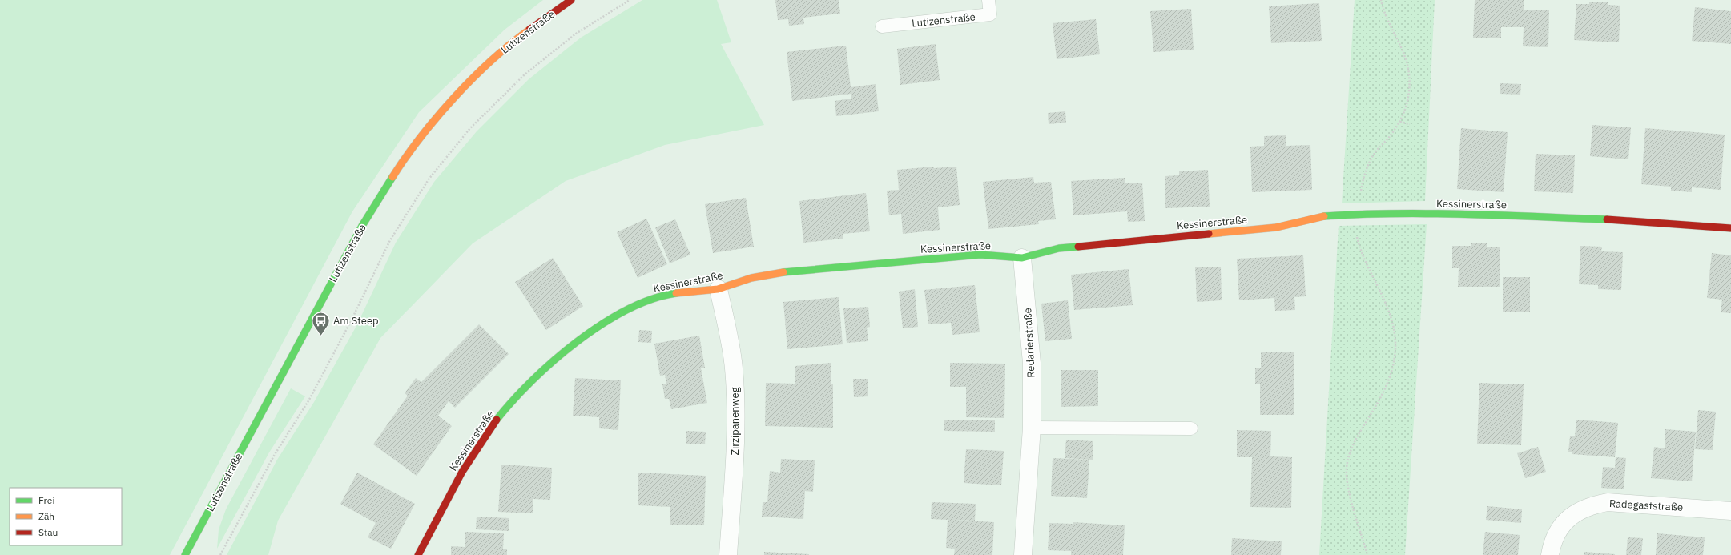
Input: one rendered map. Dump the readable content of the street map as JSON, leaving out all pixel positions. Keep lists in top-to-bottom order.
{
  "streets": {
    "street": [
      "Lutizenstraße",
      "Kessinerstraße",
      "Redarierstraße",
      "Zirzipanenweg",
      "Radegaststraße"
    ]
  },
  "crossings": [
    ["Kessinerstraße", "Redarierstraße"],
    ["Kessinerstraße", "Zirzipanenweg"]
  ],
  "places": {
    "bus stop": ["Am Steep"]
  },
  "legend": ["Frei", "Zäh", "Stau"]
}
